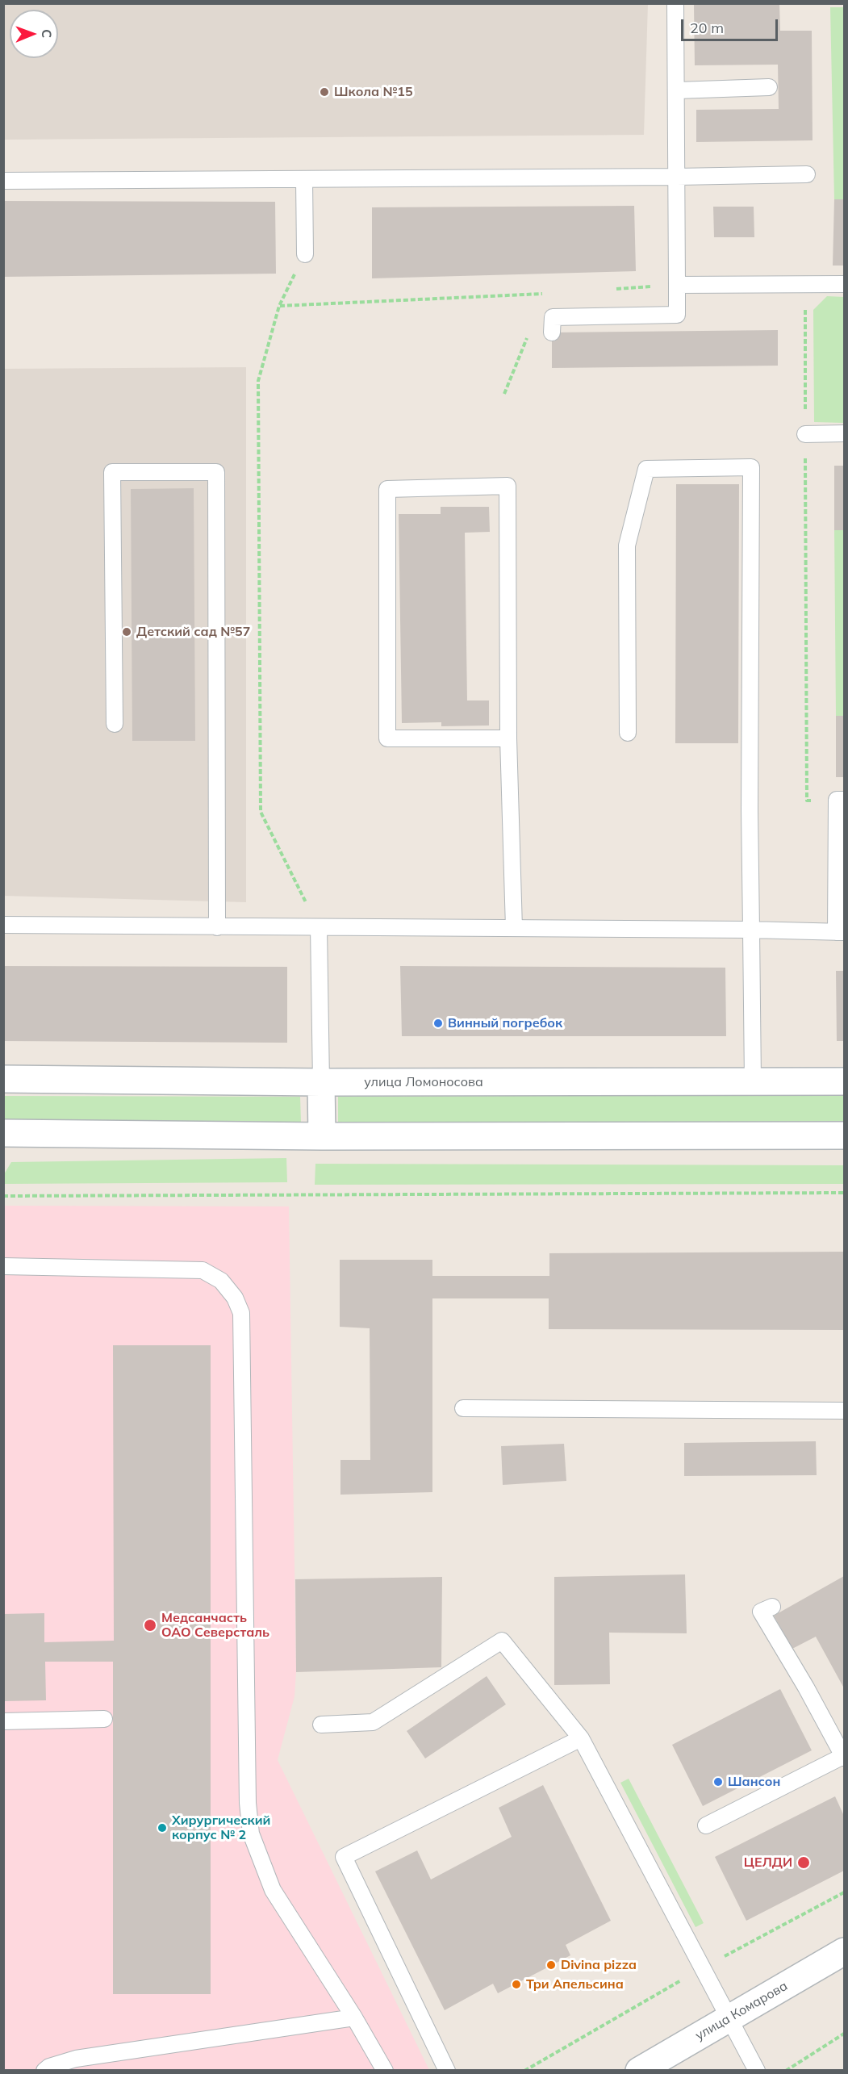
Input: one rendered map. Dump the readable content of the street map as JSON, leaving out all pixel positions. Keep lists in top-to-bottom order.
{
  "streets": {
    "street": ["улица Ломоносова", "улица Комарова"]
  },
  "places": [
    "Школа №15",
    "Детский сад №57",
    "Винный погребок",
    "Медсанчасть ОАО Северсталь",
    "Шансон",
    "Хирургический корпус № 2",
    "ЦЕЛДИ",
    "Divina pizza",
    "Три Апельсина"
  ],
  "scale_bar": "20 m",
  "north": "right"
}
